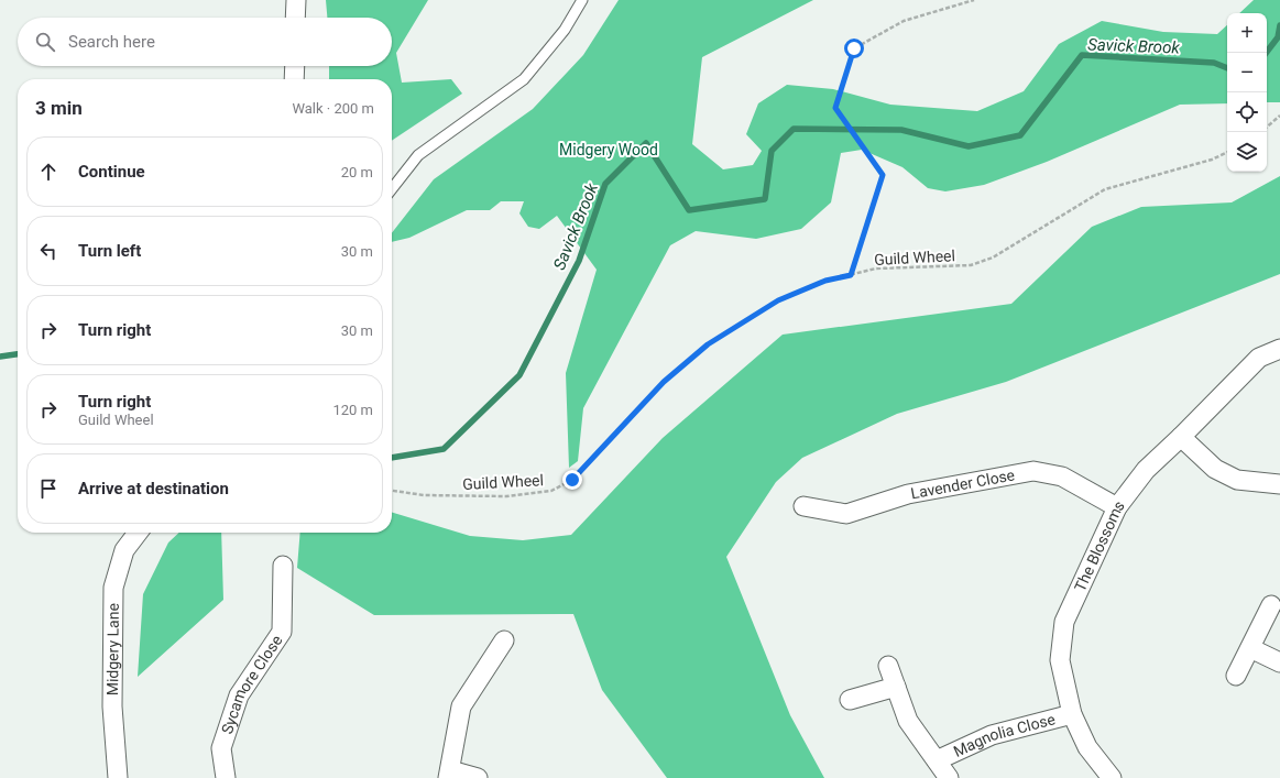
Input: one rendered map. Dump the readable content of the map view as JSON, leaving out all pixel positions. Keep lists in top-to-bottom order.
{
  "streets": {
    "street": [
      "Lavender Close",
      "The Blossoms",
      "Midgery Lane",
      "Sycamore Close",
      "Magnolia Close"
    ],
    "path": ["Guild Wheel"]
  },
  "crossings": [
    ["Lavender Close", "The Blossoms"],
    ["The Blossoms", "Magnolia Close"]
  ],
  "water": ["Savick Brook"],
  "parks": ["Midgery Wood"],
  "page": {
    "map_buttons": ["+", "−"],
    "search": "Search here",
    "heading": ["3 min", "Walk · 200 m"],
    "list": [
      ["Continue", "20 m"],
      ["Turn left", "30 m"],
      ["Turn right", "30 m"],
      ["Turn right", "Guild Wheel", "120 m"],
      "Arrive at destination"
    ]
  }
}
